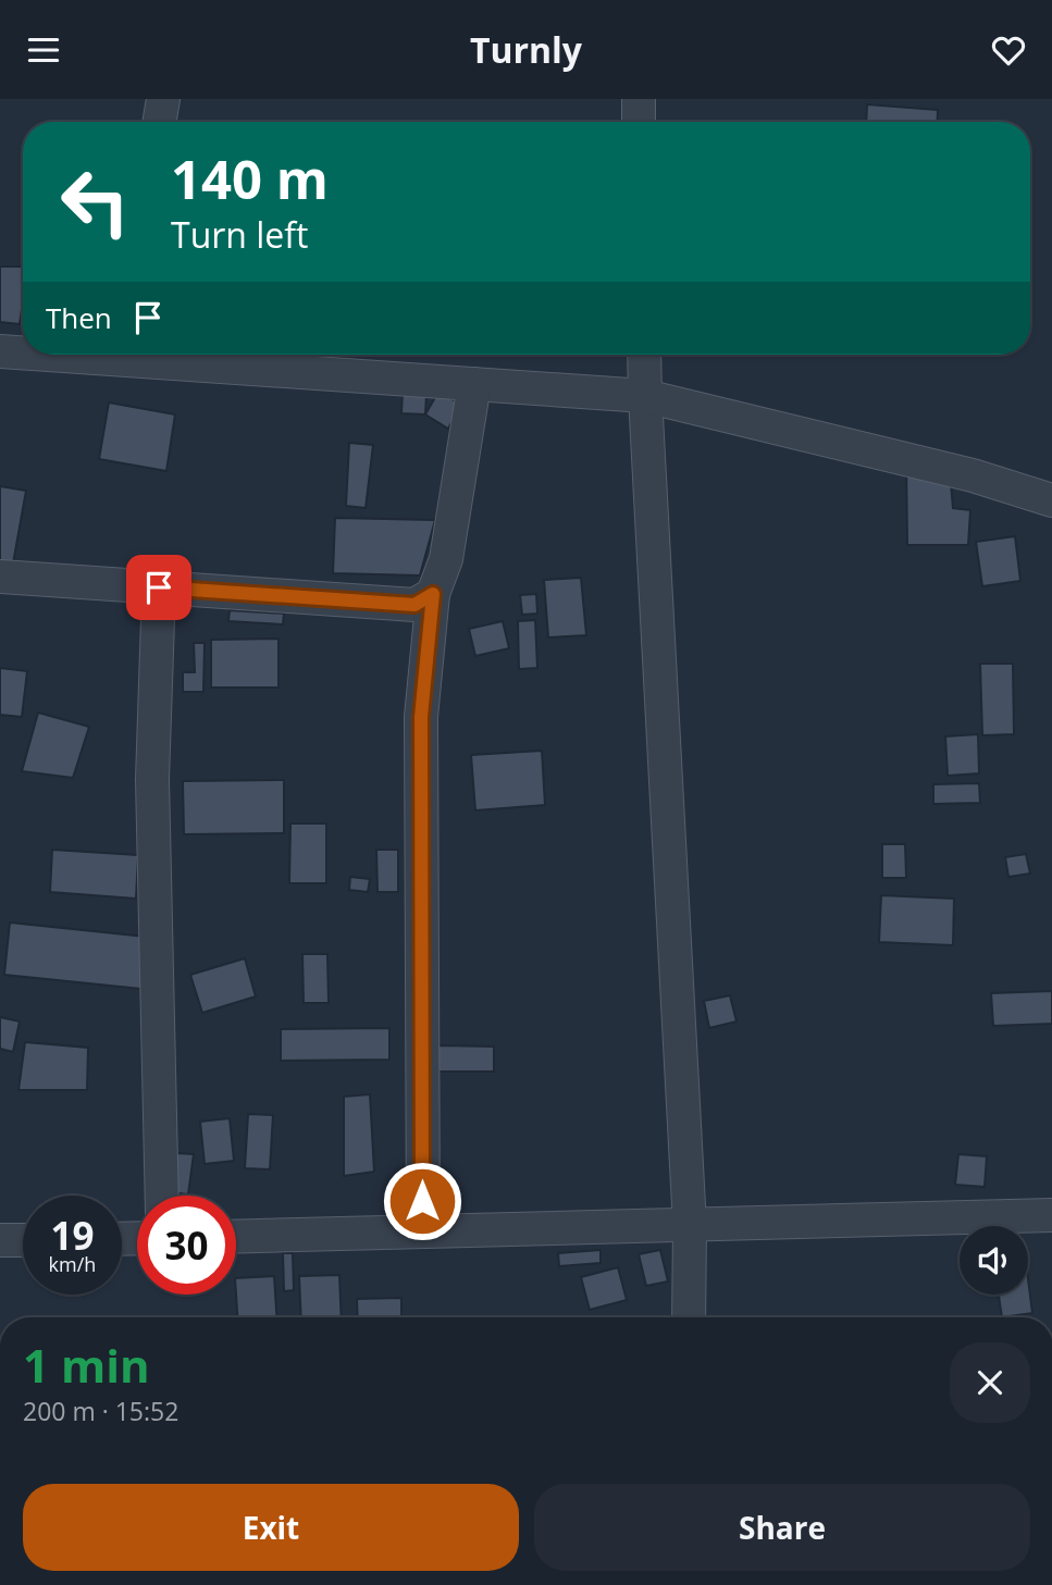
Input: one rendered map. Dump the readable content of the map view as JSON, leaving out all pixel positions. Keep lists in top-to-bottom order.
{
  "page": {
    "header": "Turnly",
    "turn": ["140 m", "Turn left"],
    "then": "Then",
    "speed": "19 km/h",
    "limit": "30",
    "heading": ["1 min", "200 m · 15:52"],
    "buttons": ["Exit", "Share"]
  }
}
